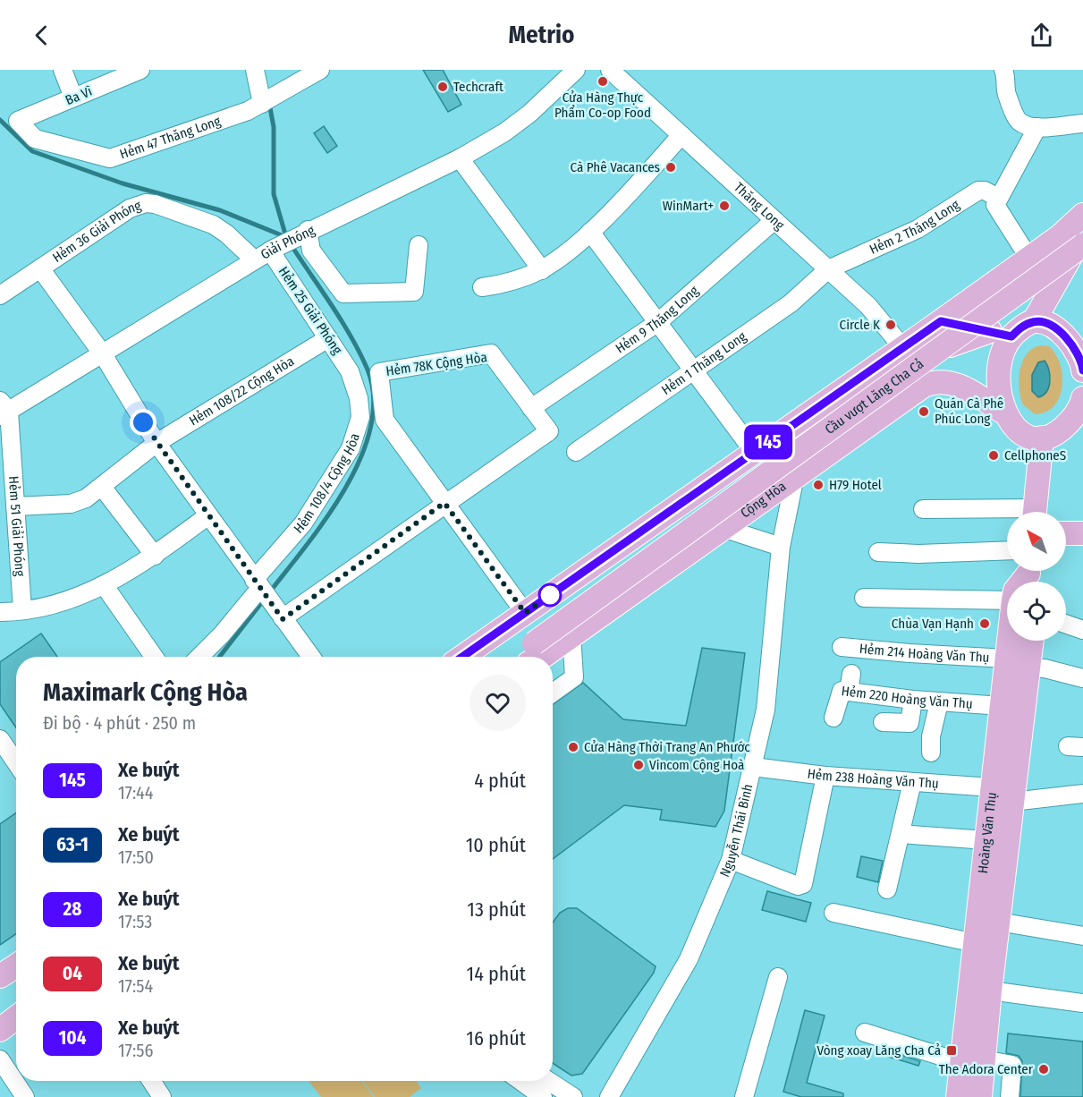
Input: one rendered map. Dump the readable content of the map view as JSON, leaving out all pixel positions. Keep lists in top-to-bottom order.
{
  "streets": {
    "main road": ["Cầu vượt Lăng Cha Cả", "Cộng Hòa", "Hoàng Văn Thụ"],
    "street": [
      "Ba Vì",
      "Hẻm 47 Thăng Long",
      "Thăng Long",
      "Hẻm 2 Thăng Long",
      "Hẻm 36 Giải Phóng",
      "Giải Phóng",
      "Hẻm 25 Giải Phóng",
      "Hẻm 9 Thăng Long",
      "Hẻm 78K Cộng Hòa",
      "Hẻm 1 Thăng Long",
      "Hẻm 108/22 Cộng Hòa",
      "Hẻm 108/4 Cộng Hòa",
      "Hẻm 51 Giải Phóng",
      "Hẻm 214 Hoàng Văn Thụ",
      "Hẻm 220 Hoàng Văn Thụ",
      "Hẻm 238 Hoàng Văn Thụ",
      "Nguyễn Thái Bình"
    ]
  },
  "crossings": [
    ["Ba Vì", "Hẻm 47 Thăng Long"],
    ["Thăng Long", "Hẻm 2 Thăng Long"],
    ["Thăng Long", "Hẻm 9 Thăng Long"],
    ["Thăng Long", "Hẻm 1 Thăng Long"],
    ["Hẻm 2 Thăng Long", "Hẻm 1 Thăng Long"],
    ["Hẻm 36 Giải Phóng", "Giải Phóng"],
    ["Giải Phóng", "Hẻm 25 Giải Phóng"],
    ["Giải Phóng", "Hẻm 51 Giải Phóng"],
    ["Hẻm 25 Giải Phóng", "Hẻm 108/22 Cộng Hòa"],
    ["Hẻm 25 Giải Phóng", "Hẻm 108/4 Cộng Hòa"],
    ["Hẻm 9 Thăng Long", "Hẻm 78K Cộng Hòa"],
    ["Hẻm 108/22 Cộng Hòa", "Hẻm 51 Giải Phóng"],
    ["Cầu vượt Lăng Cha Cả", "Cộng Hòa"],
    ["Cộng Hòa", "Nguyễn Thái Bình"],
    ["Hẻm 214 Hoàng Văn Thụ", "Hoàng Văn Thụ"],
    ["Hẻm 220 Hoàng Văn Thụ", "Hoàng Văn Thụ"],
    ["Hẻm 238 Hoàng Văn Thụ", "Nguyễn Thái Bình"],
    ["Hẻm 238 Hoàng Văn Thụ", "Hoàng Văn Thụ"]
  ],
  "places": {
    "other": [
      "Cửa Hàng Thực Phẩm Co-op Food",
      "Techcraft",
      "Cà Phê Vacances",
      "WinMart+",
      "Circle K",
      "Quán Cà Phê Phúc Long",
      "CellphoneS",
      "H79 Hotel",
      "Chùa Vạn Hạnh",
      "Cửa Hàng Thời Trang An Phước",
      "Vincom Cộng Hoà",
      "The Adora Center"
    ],
    "transit": ["Vòng xoay Lăng Cha Cả"]
  },
  "lines": ["bus line 145"],
  "north": "top left",
  "page": {
    "header": "Metrio",
    "on_map": "145",
    "heading": ["Maximark Cộng Hòa", "Đi bộ · 4 phút · 250 m"],
    "list": [
      {
        "mark": "145",
        "name": "Xe buýt",
        "note": "17:44",
        "value": "4 phút"
      },
      {
        "mark": "63-1",
        "name": "Xe buýt",
        "note": "17:50",
        "value": "10 phút"
      },
      {
        "mark": "28",
        "name": "Xe buýt",
        "note": "17:53",
        "value": "13 phút"
      },
      {
        "mark": "04",
        "name": "Xe buýt",
        "note": "17:54",
        "value": "14 phút"
      },
      {
        "mark": "104",
        "name": "Xe buýt",
        "note": "17:56",
        "value": "16 phút"
      }
    ]
  }
}
